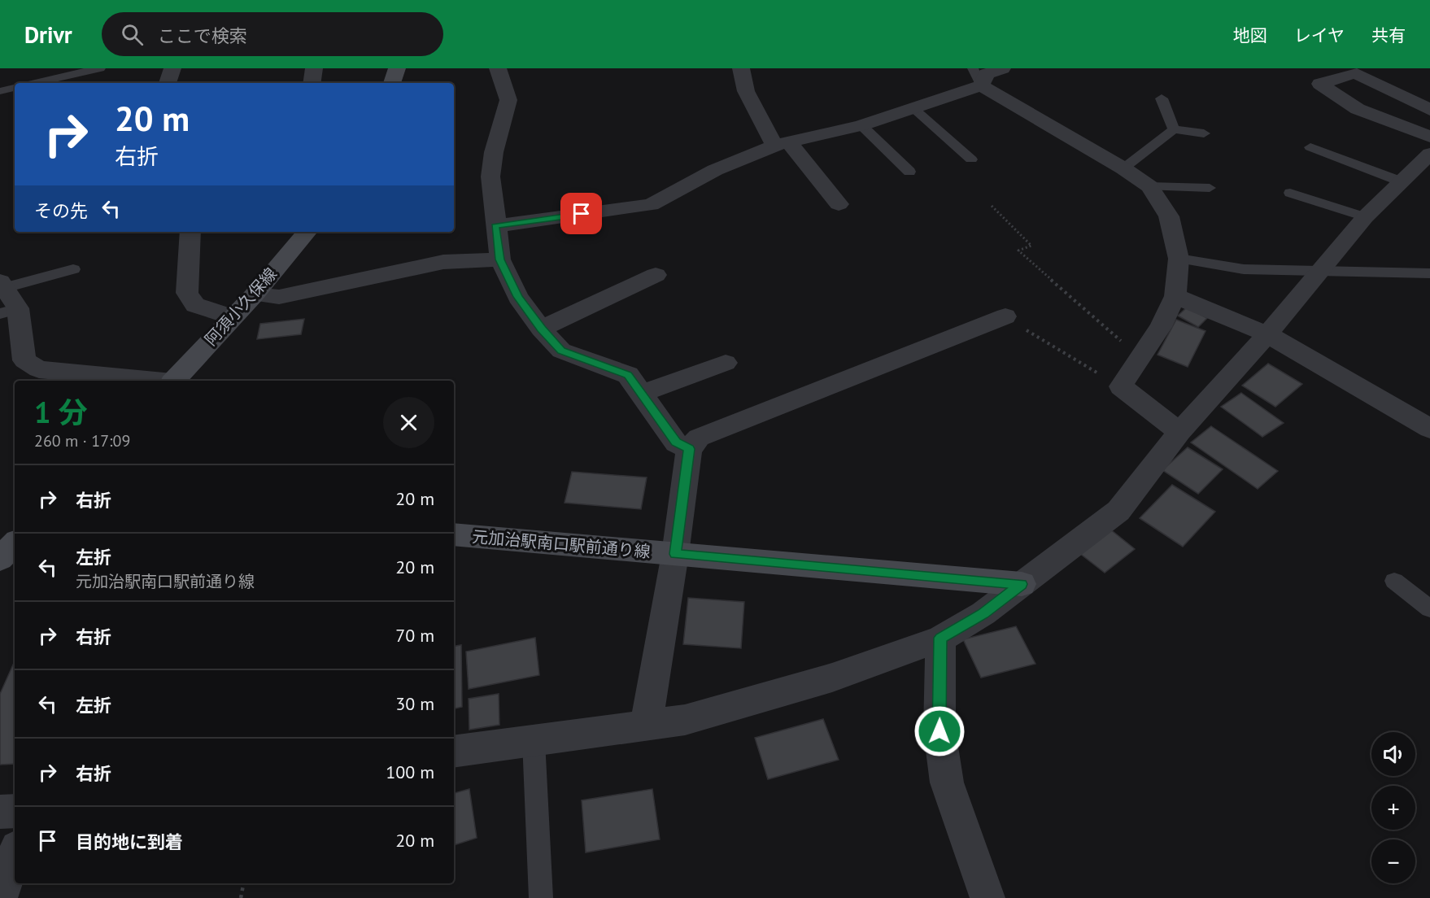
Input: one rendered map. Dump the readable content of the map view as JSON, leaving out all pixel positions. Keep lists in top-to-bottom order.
{
  "streets": {
    "street": ["阿須小久保線", "元加治駅南口駅前通り線"]
  },
  "page": {
    "header": "Drivr",
    "search": "ここで検索",
    "nav": ["地図", "レイヤ", "共有"],
    "turn": ["20 m", "右折"],
    "then": "その先",
    "heading": ["1 分", "260 m · 17:09"],
    "list": [
      {
        "name": "右折",
        "value": "20 m"
      },
      {
        "name": "左折",
        "note": "元加治駅南口駅前通り線",
        "value": "20 m"
      },
      {
        "name": "右折",
        "value": "70 m"
      },
      {
        "name": "左折",
        "value": "30 m"
      },
      {
        "name": "右折",
        "value": "100 m"
      },
      {
        "name": "目的地に到着",
        "value": "20 m"
      }
    ],
    "map_buttons": ["+", "−"]
  }
}
